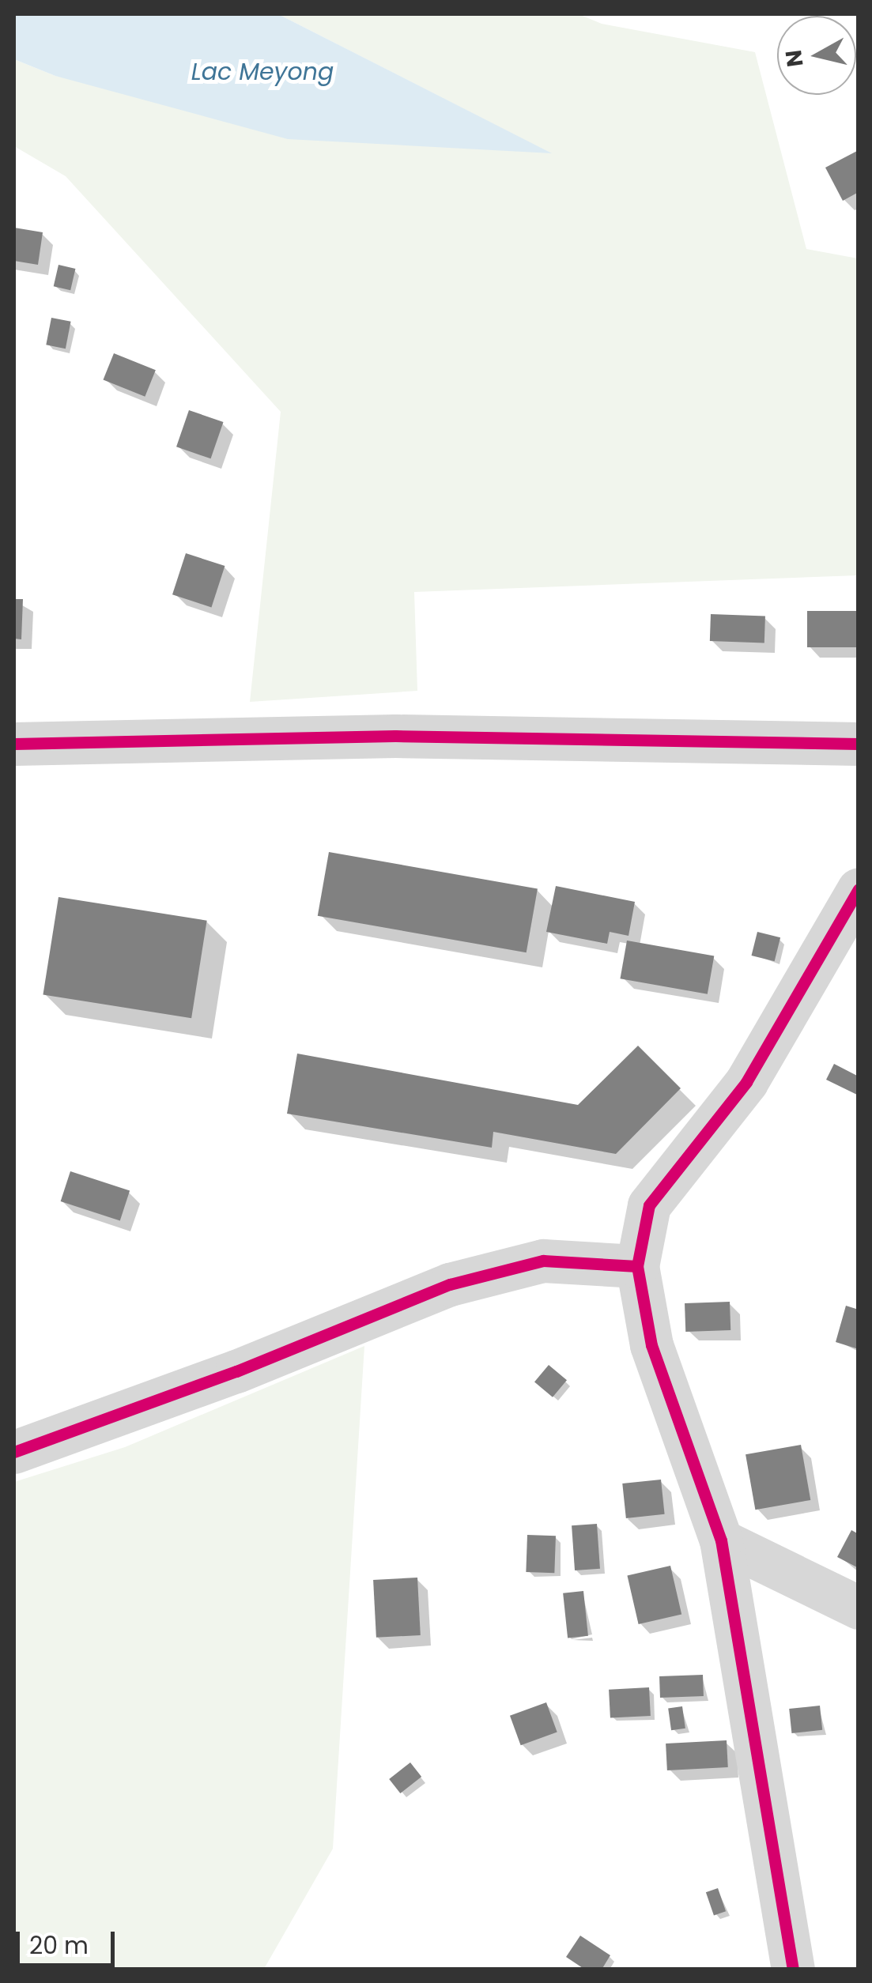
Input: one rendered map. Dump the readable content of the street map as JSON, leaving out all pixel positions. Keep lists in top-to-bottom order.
{
  "water": ["Lac Meyong"],
  "scale_bar": "20 m",
  "north": "left"
}
